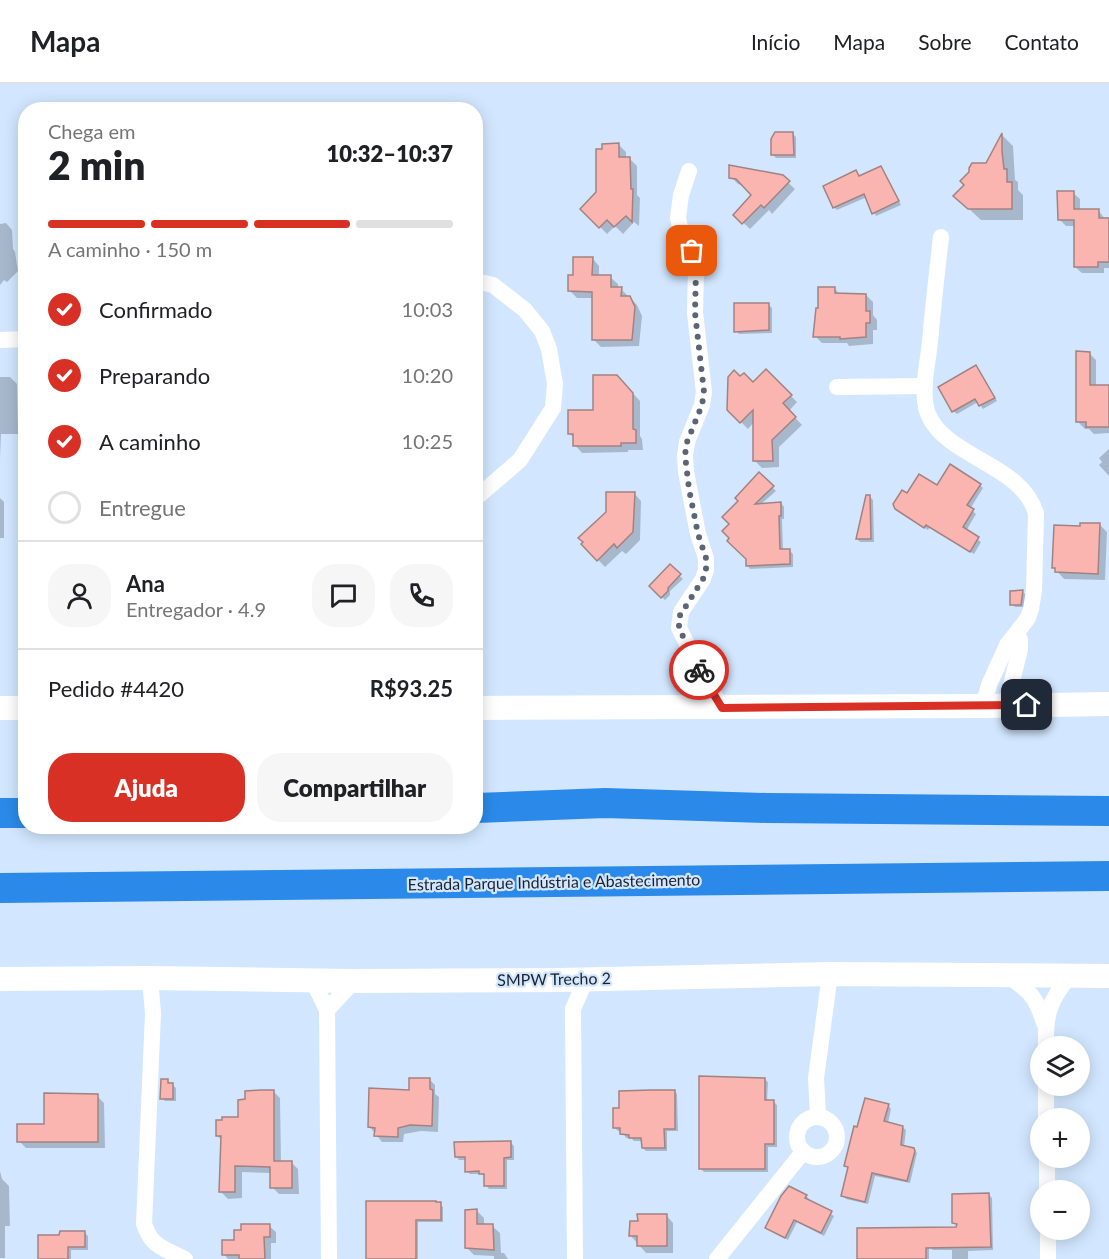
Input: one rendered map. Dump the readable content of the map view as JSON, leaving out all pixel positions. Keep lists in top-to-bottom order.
{
  "streets": {
    "highway": ["Estrada Parque Indústria e Abastecimento"],
    "street": ["SMPW Trecho 2"]
  },
  "page": {
    "header": "Mapa",
    "nav": [
      "Início",
      "Mapa",
      "Sobre",
      "Contato"
    ],
    "heading": ["2 min", "Chega em", "10:32–10:37"],
    "panel": [
      "Ana",
      "Entregador · 4.9",
      "Pedido #4420",
      "R$93.25"
    ],
    "bar": "A caminho · 150 m",
    "list": [
      ["Confirmado", "10:03"],
      ["Preparando", "10:20"],
      ["A caminho", "10:25"],
      "Entregue"
    ],
    "buttons": ["Ajuda", "Compartilhar"],
    "map_buttons": ["+", "−"]
  }
}
